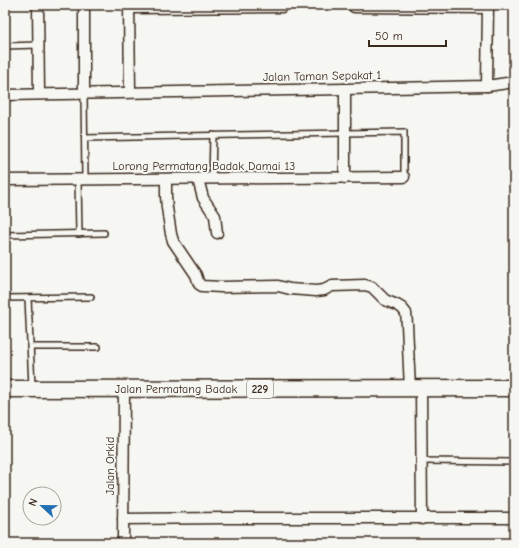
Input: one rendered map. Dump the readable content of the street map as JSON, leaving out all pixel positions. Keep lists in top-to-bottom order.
{
  "streets": {
    "main road": ["Jalan Permatang Badak", "229"],
    "street": ["Jalan Taman Sepakat 1", "Lorong Permatang Badak Damai 13", "Jalan Orkid"]
  },
  "crossings": [
    ["Jalan Permatang Badak", "Jalan Orkid"]
  ],
  "scale_bar": "50 m",
  "north": "left"
}
